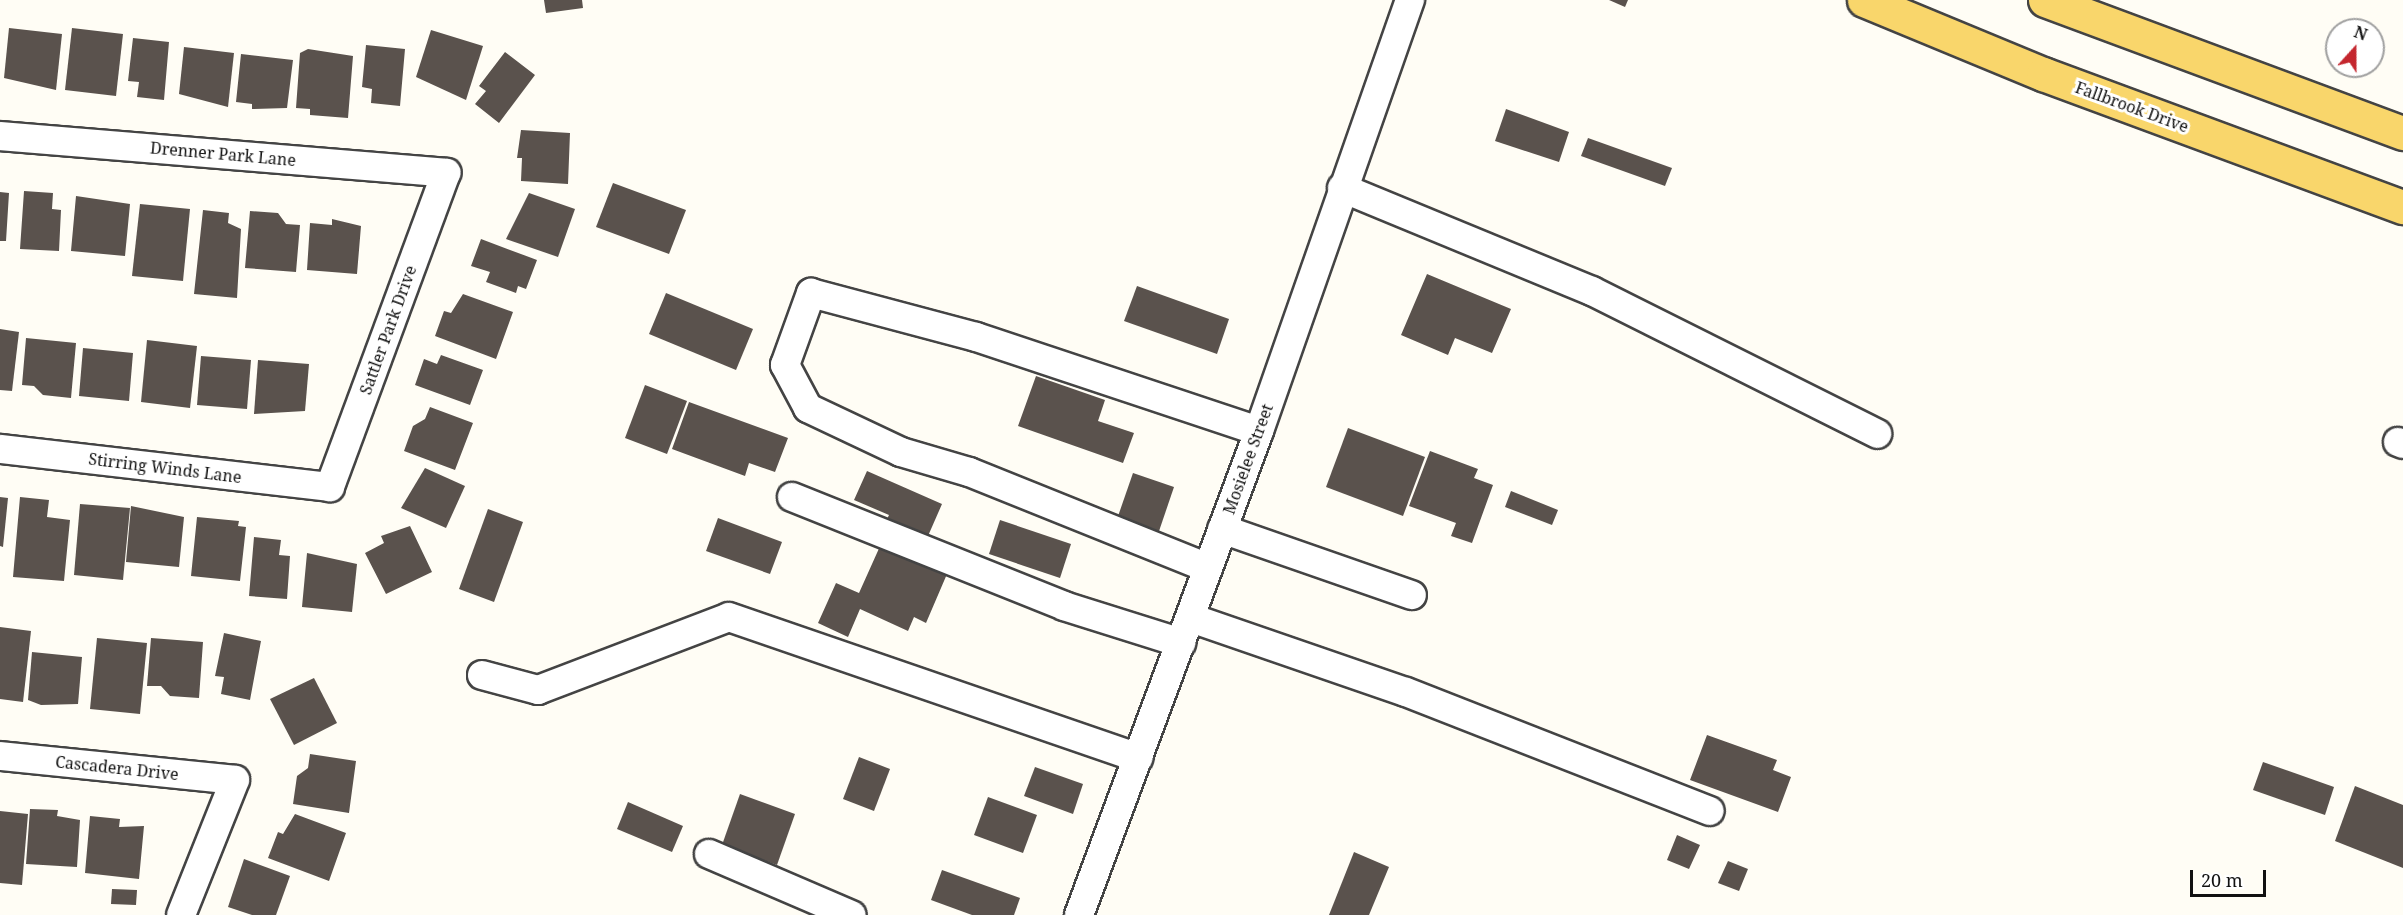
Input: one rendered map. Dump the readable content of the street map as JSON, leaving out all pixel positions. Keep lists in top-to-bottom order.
{
  "streets": {
    "main road": ["Fallbrook Drive"],
    "street": [
      "Drenner Park Lane",
      "Sattler Park Drive",
      "Mosielee Street",
      "Stirring Winds Lane",
      "Cascadera Drive"
    ]
  },
  "crossings": [
    ["Drenner Park Lane", "Sattler Park Drive"],
    ["Sattler Park Drive", "Stirring Winds Lane"]
  ],
  "scale_bar": "20 m",
  "north": "top"
}
